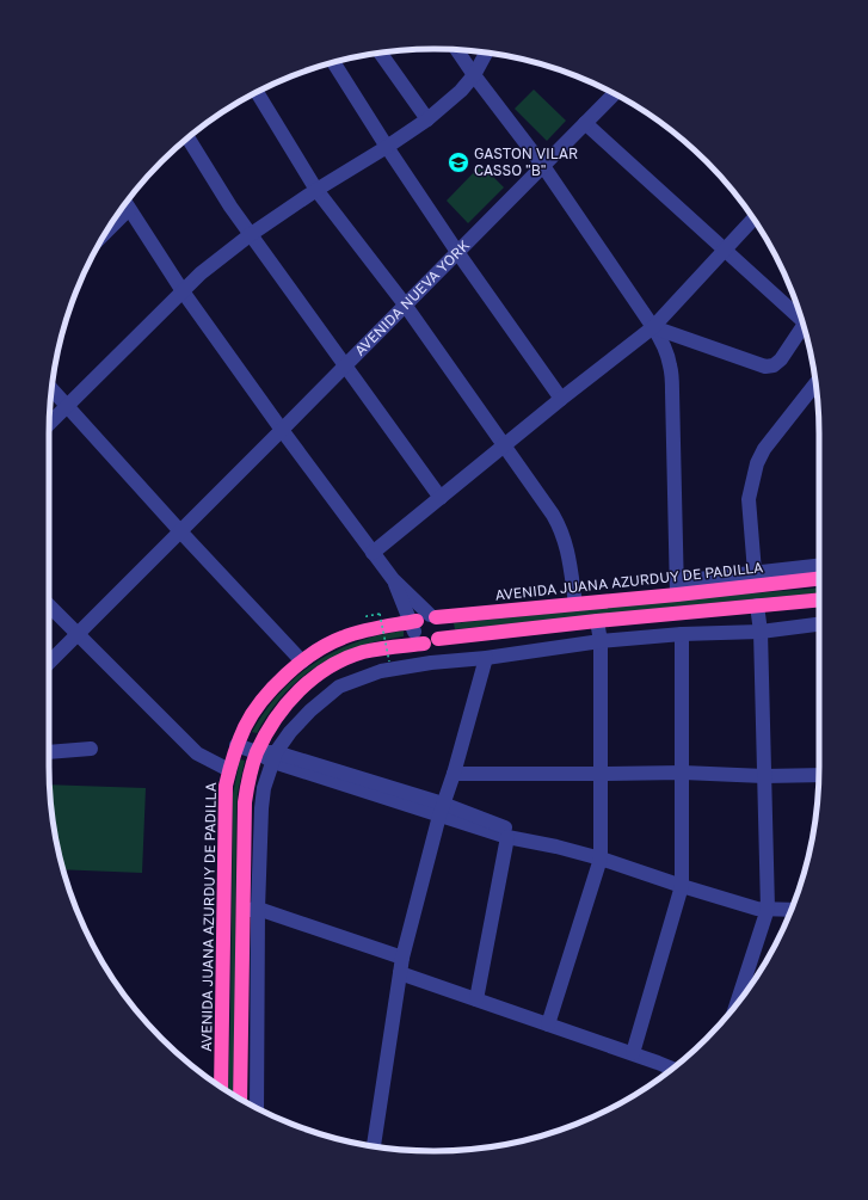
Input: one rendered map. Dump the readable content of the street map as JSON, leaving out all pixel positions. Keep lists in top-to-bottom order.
{
  "streets": {
    "highway": ["AVENIDA JUANA AZURDUY DE PADILLA"],
    "street": ["AVENIDA NUEVA YORK"]
  },
  "places": {
    "school or university": ["GASTON VILAR CASSO \"B\""]
  }
}
